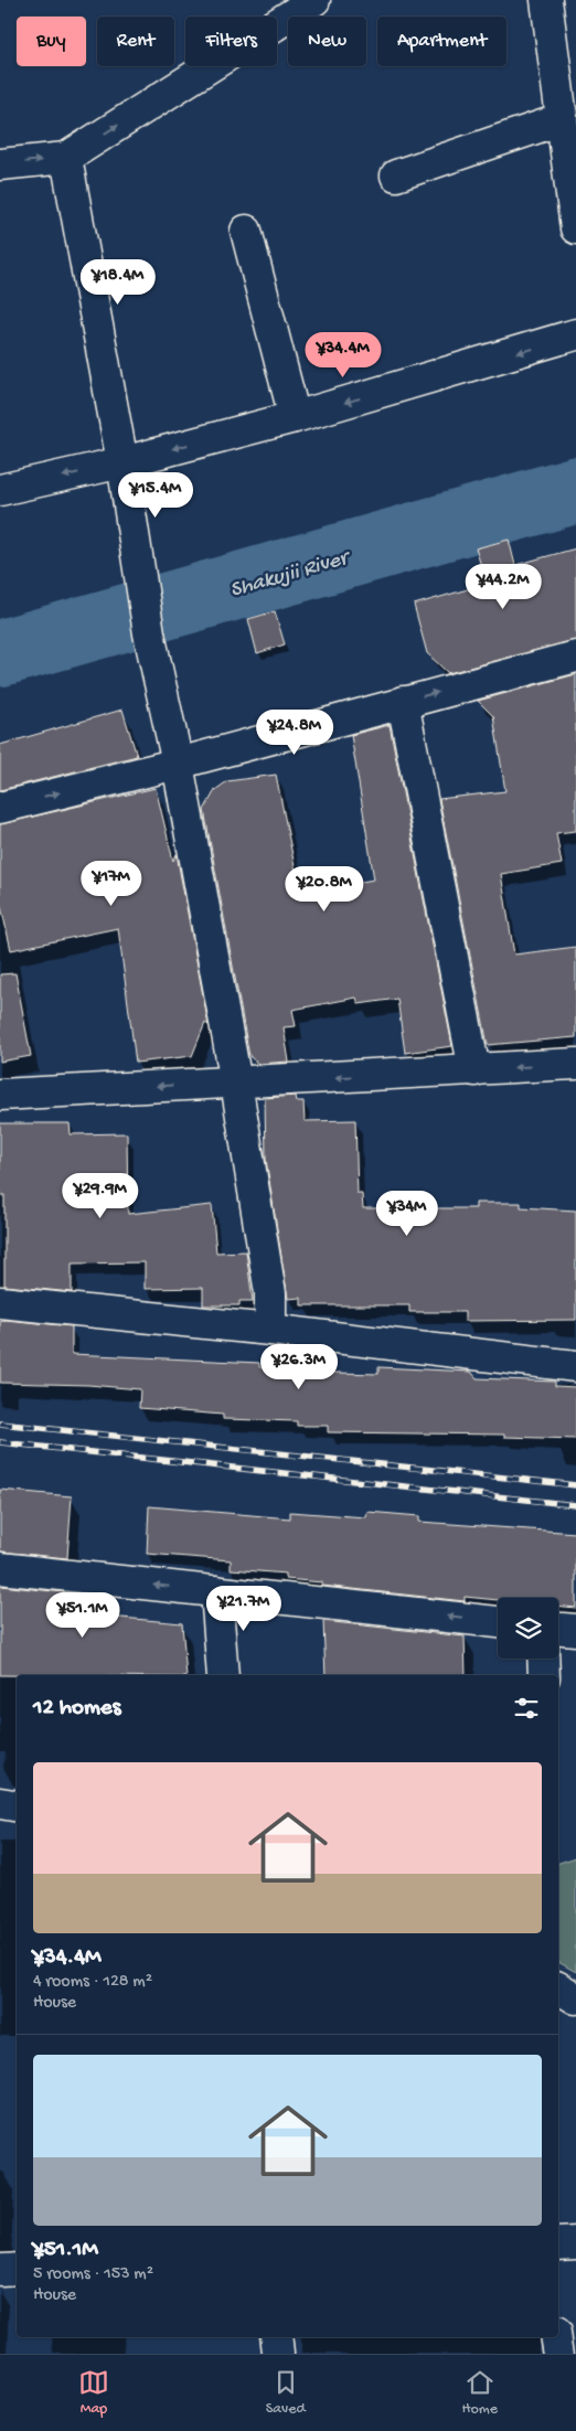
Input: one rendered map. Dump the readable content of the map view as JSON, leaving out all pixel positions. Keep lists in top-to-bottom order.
{
  "water": ["Shakujii River"],
  "page": {
    "chip": [
      "Buy",
      "Rent",
      "Filters",
      "New",
      "Apartment"
    ],
    "price": [
      "¥18.4M",
      "¥34.4M",
      "¥15.4M",
      "¥44.2M",
      "¥24.8M",
      "¥17M",
      "¥20.8M",
      "¥29.9M",
      "¥34M",
      "¥26.3M",
      "¥21.7M",
      "¥51.1M"
    ],
    "heading": "12 homes",
    "list": [
      {
        "name": "¥34.4M",
        "note": "4 rooms · 128 m² · House"
      },
      {
        "name": "¥51.1M",
        "note": "5 rooms · 153 m² · House"
      }
    ],
    "tabs": ["Map", "Saved", "Home"]
  }
}
